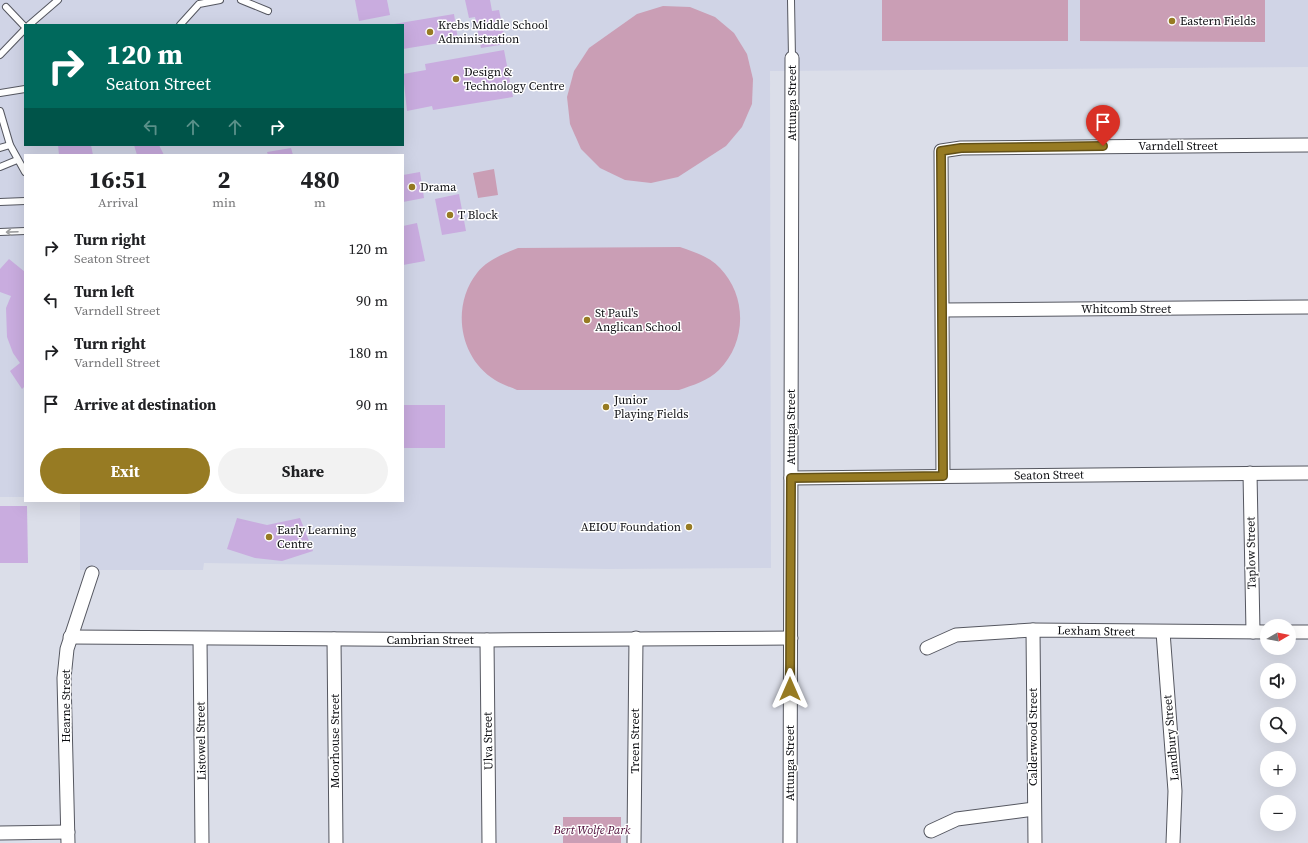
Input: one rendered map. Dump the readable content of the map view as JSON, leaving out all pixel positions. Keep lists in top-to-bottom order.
{
  "streets": {
    "street": [
      "Attunga Street",
      "Varndell Street",
      "Whitcomb Street",
      "Seaton Street",
      "Taplow Street",
      "Lexham Street",
      "Cambrian Street",
      "Hearne Street",
      "Calderwood Street",
      "Landbury Street",
      "Listowel Street",
      "Moorhouse Street",
      "Ulva Street",
      "Treen Street"
    ]
  },
  "crossings": [
    ["Attunga Street", "Seaton Street"],
    ["Attunga Street", "Cambrian Street"],
    ["Varndell Street", "Whitcomb Street"],
    ["Varndell Street", "Seaton Street"],
    ["Seaton Street", "Taplow Street"],
    ["Taplow Street", "Lexham Street"],
    ["Lexham Street", "Calderwood Street"],
    ["Lexham Street", "Landbury Street"],
    ["Cambrian Street", "Hearne Street"],
    ["Cambrian Street", "Listowel Street"],
    ["Cambrian Street", "Moorhouse Street"],
    ["Cambrian Street", "Ulva Street"],
    ["Cambrian Street", "Treen Street"]
  ],
  "parks": ["Bert Wolfe Park"],
  "places": [
    "Eastern Fields",
    "Krebs Middle School Administration",
    "Design & Technology Centre",
    "Drama",
    "T Block",
    "St Paul's Anglican School",
    "Junior Playing Fields",
    "AEIOU Foundation",
    "Early Learning Centre"
  ],
  "north": "right",
  "page": {
    "turn": ["120 m", "Seaton Street"],
    "eta": [
      "16:51",
      "Arrival",
      "2",
      "min",
      "480",
      "m"
    ],
    "list": [
      {
        "name": "Turn right",
        "note": "Seaton Street",
        "value": "120 m"
      },
      {
        "name": "Turn left",
        "note": "Varndell Street",
        "value": "90 m"
      },
      {
        "name": "Turn right",
        "note": "Varndell Street",
        "value": "180 m"
      },
      {
        "name": "Arrive at destination",
        "value": "90 m"
      }
    ],
    "buttons": ["Exit", "Share"],
    "map_buttons": ["+", "−"]
  }
}
